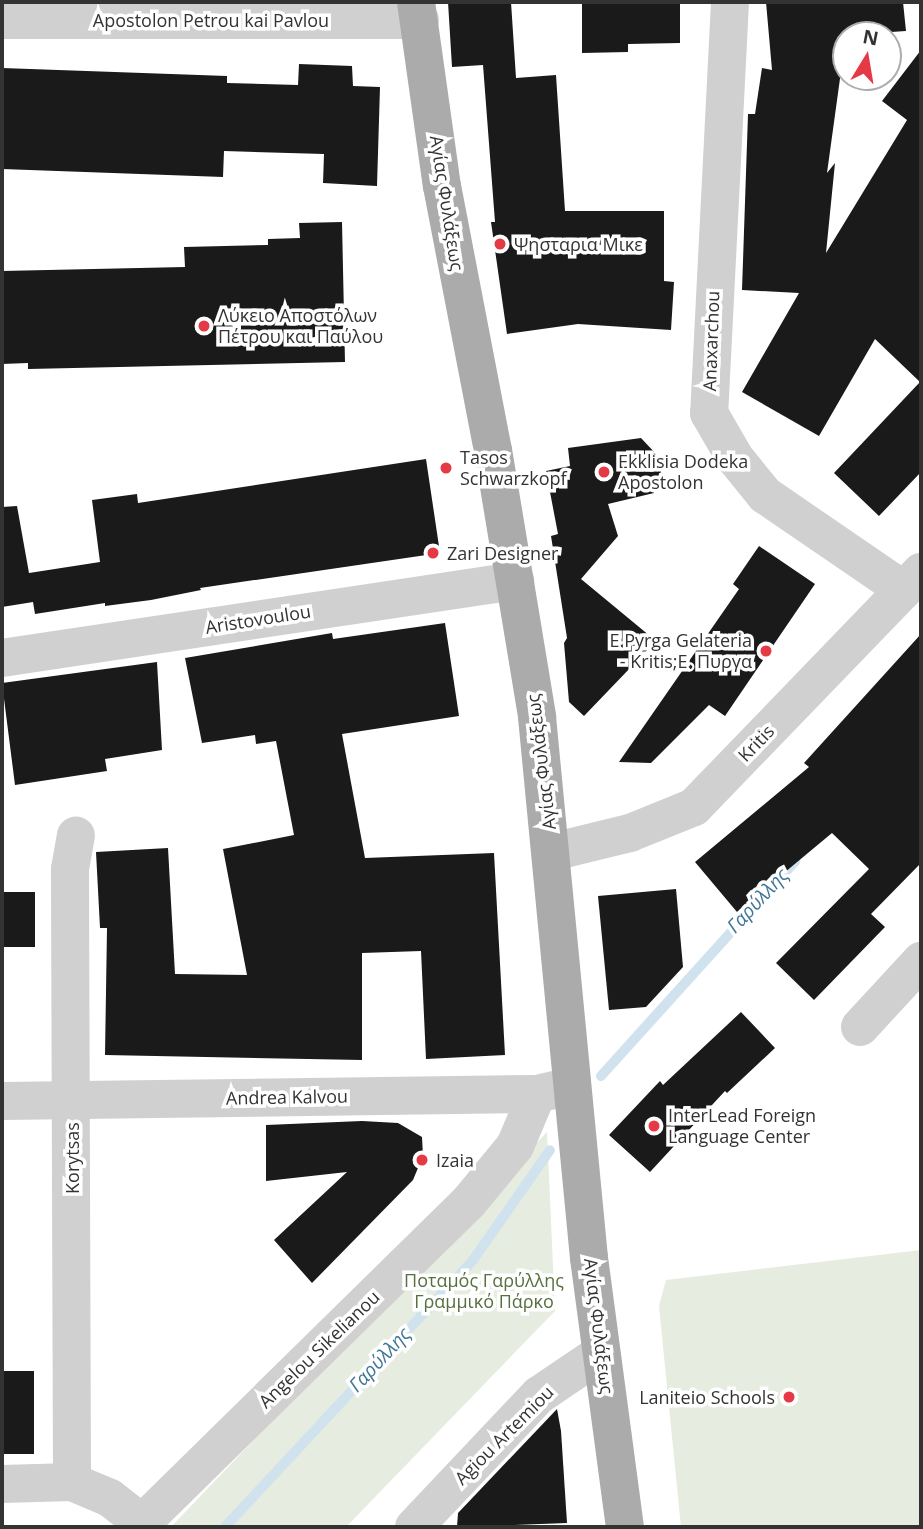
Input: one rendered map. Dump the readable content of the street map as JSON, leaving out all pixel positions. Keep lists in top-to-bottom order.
{
  "streets": {
    "main road": ["Αγίας Φυλάξεως"],
    "street": [
      "Apostolon Petrou kai Pavlou",
      "Anaxarchou",
      "Aristovoulou",
      "Kritis",
      "Andrea Kalvou",
      "Korytsas",
      "Angelou Sikelianou",
      "Agiou Artemiou"
    ]
  },
  "crossings": [
    ["Apostolon Petrou kai Pavlou", "Αγίας Φυλάξεως"],
    ["Αγίας Φυλάξεως", "Aristovoulou"],
    ["Αγίας Φυλάξεως", "Kritis"],
    ["Αγίας Φυλάξεως", "Andrea Kalvou"],
    ["Αγίας Φυλάξεως", "Angelou Sikelianou"],
    ["Αγίας Φυλάξεως", "Agiou Artemiou"],
    ["Anaxarchou", "Kritis"],
    ["Andrea Kalvou", "Korytsas"],
    ["Andrea Kalvou", "Angelou Sikelianou"]
  ],
  "water": ["Γαρύλλης"],
  "parks": ["Ποταμός Γαρύλλης Γραμμικό Πάρκο"],
  "places": [
    "Ψησταρια Μικε",
    "Λύκειο Αποστόλων Πέτρου και Παύλου",
    "Tasos Schwarzkopf",
    "Ekklisia Dodeka Apostolon",
    "Zari Designer",
    "E.Pyrga Gelateria - Kritis;Ε. Πυργα",
    "InterLead Foreign Language Center",
    "Izaia",
    "Laniteio Schools"
  ],
  "north": "top"
}
